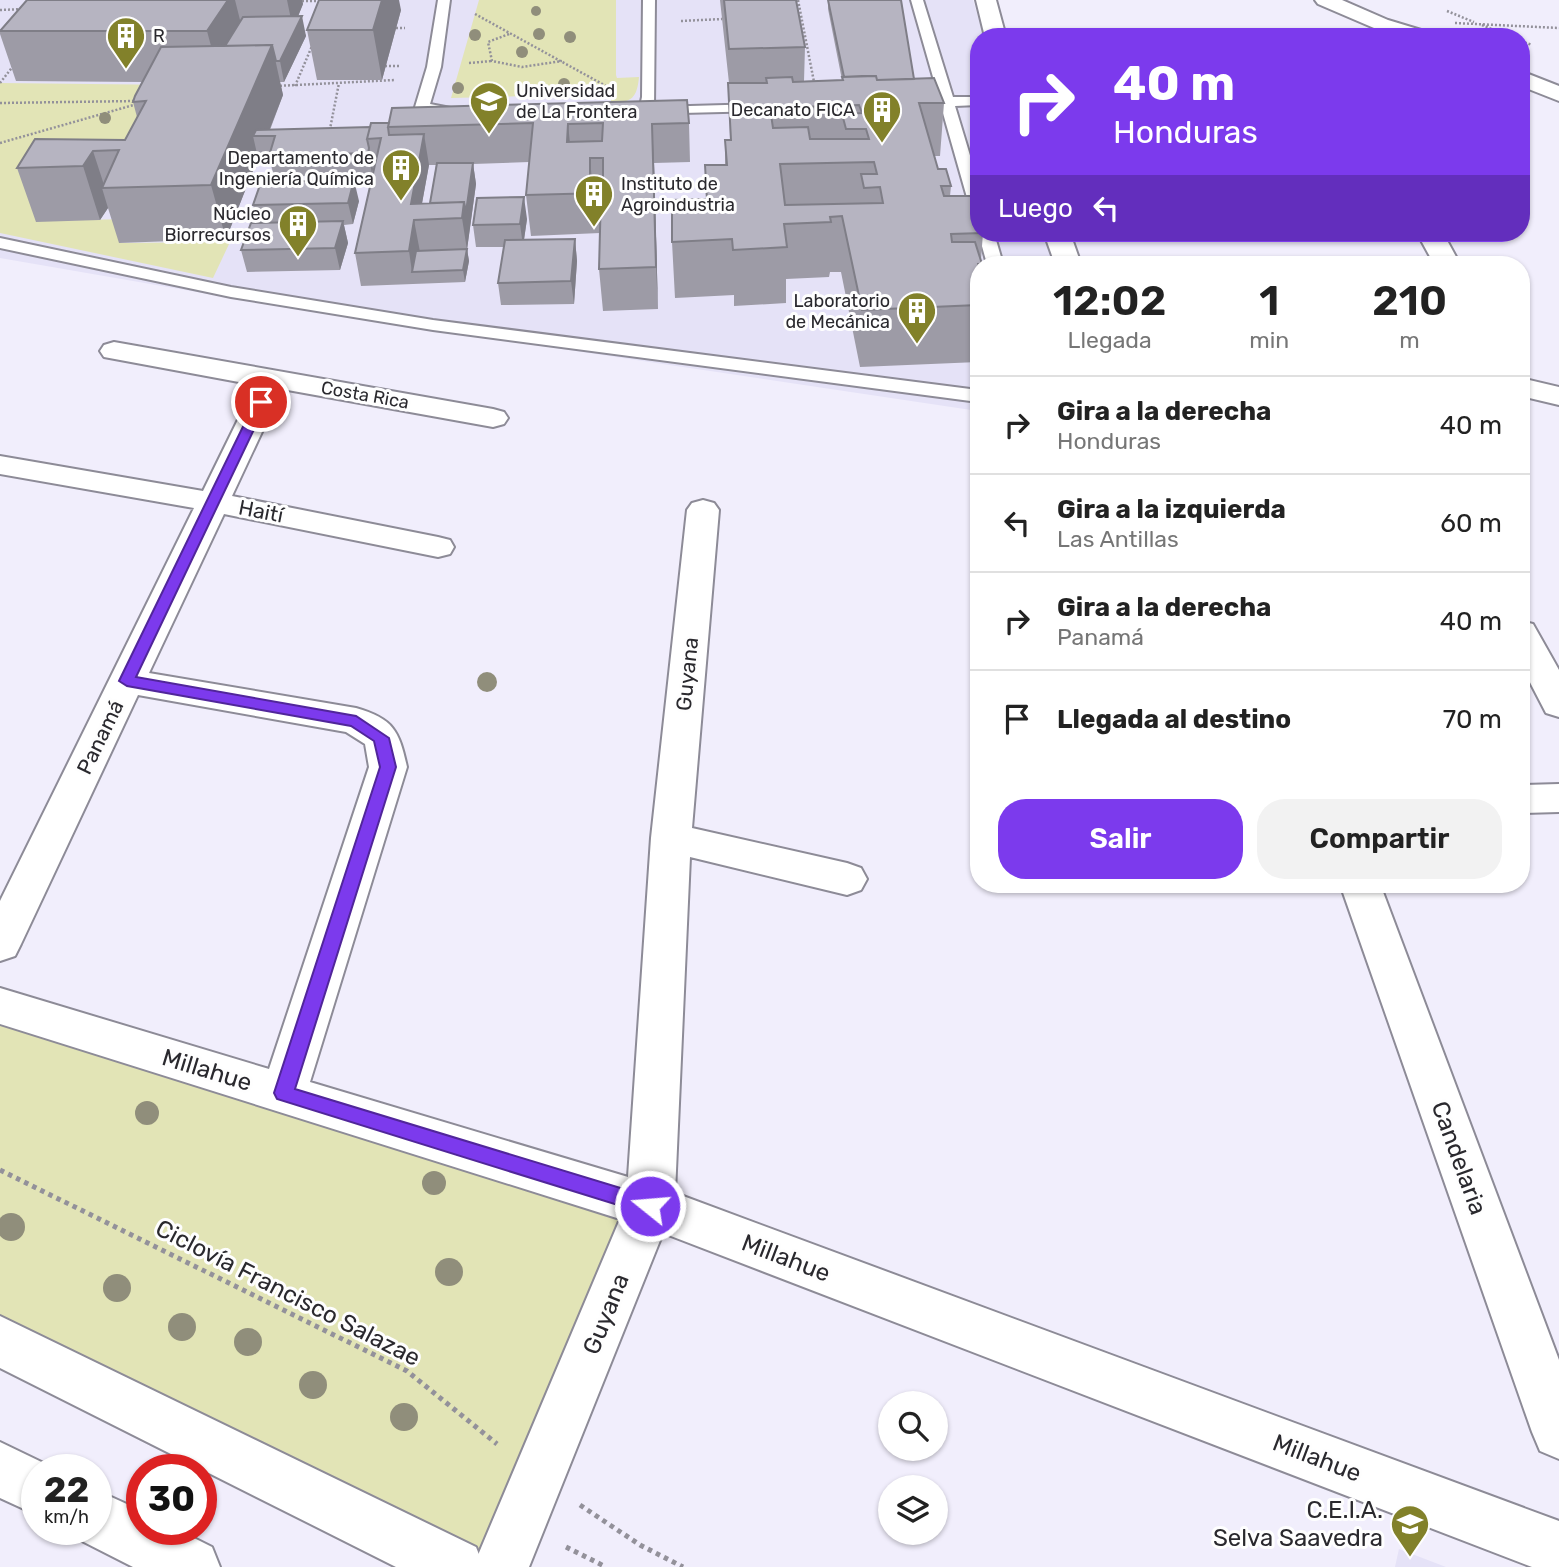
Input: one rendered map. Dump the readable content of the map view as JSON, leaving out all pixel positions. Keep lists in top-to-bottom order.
{
  "streets": {
    "street": [
      "Costa Rica",
      "Haití",
      "Guyana",
      "Panamá",
      "Millahue",
      "Candelaria"
    ],
    "path": ["Ciclovía Francisco Salazae"]
  },
  "crossings": [
    ["Costa Rica", "Panamá"],
    ["Haití", "Panamá"],
    ["Guyana", "Millahue"],
    ["Guyana", "Ciclovía Francisco Salazae"]
  ],
  "places": {
    "building": [
      "R",
      "Decanato FICA",
      "Departamento de Ingeniería Química",
      "Instituto de Agroindustria",
      "Núcleo Biorrecursos",
      "Laboratorio de Mecánica"
    ],
    "school or university": ["Universidad de La Frontera", "C.E.I.A. Selva Saavedra"]
  },
  "page": {
    "turn": ["40 m", "Honduras"],
    "then": "Luego",
    "eta": [
      "12:02",
      "Llegada",
      "1",
      "min",
      "210",
      "m"
    ],
    "list": [
      {
        "name": "Gira a la derecha",
        "note": "Honduras",
        "value": "40 m"
      },
      {
        "name": "Gira a la izquierda",
        "note": "Las Antillas",
        "value": "60 m"
      },
      {
        "name": "Gira a la derecha",
        "note": "Panamá",
        "value": "40 m"
      },
      {
        "name": "Llegada al destino",
        "value": "70 m"
      }
    ],
    "buttons": ["Salir", "Compartir"],
    "speed": "22 km/h",
    "limit": "30"
  }
}
